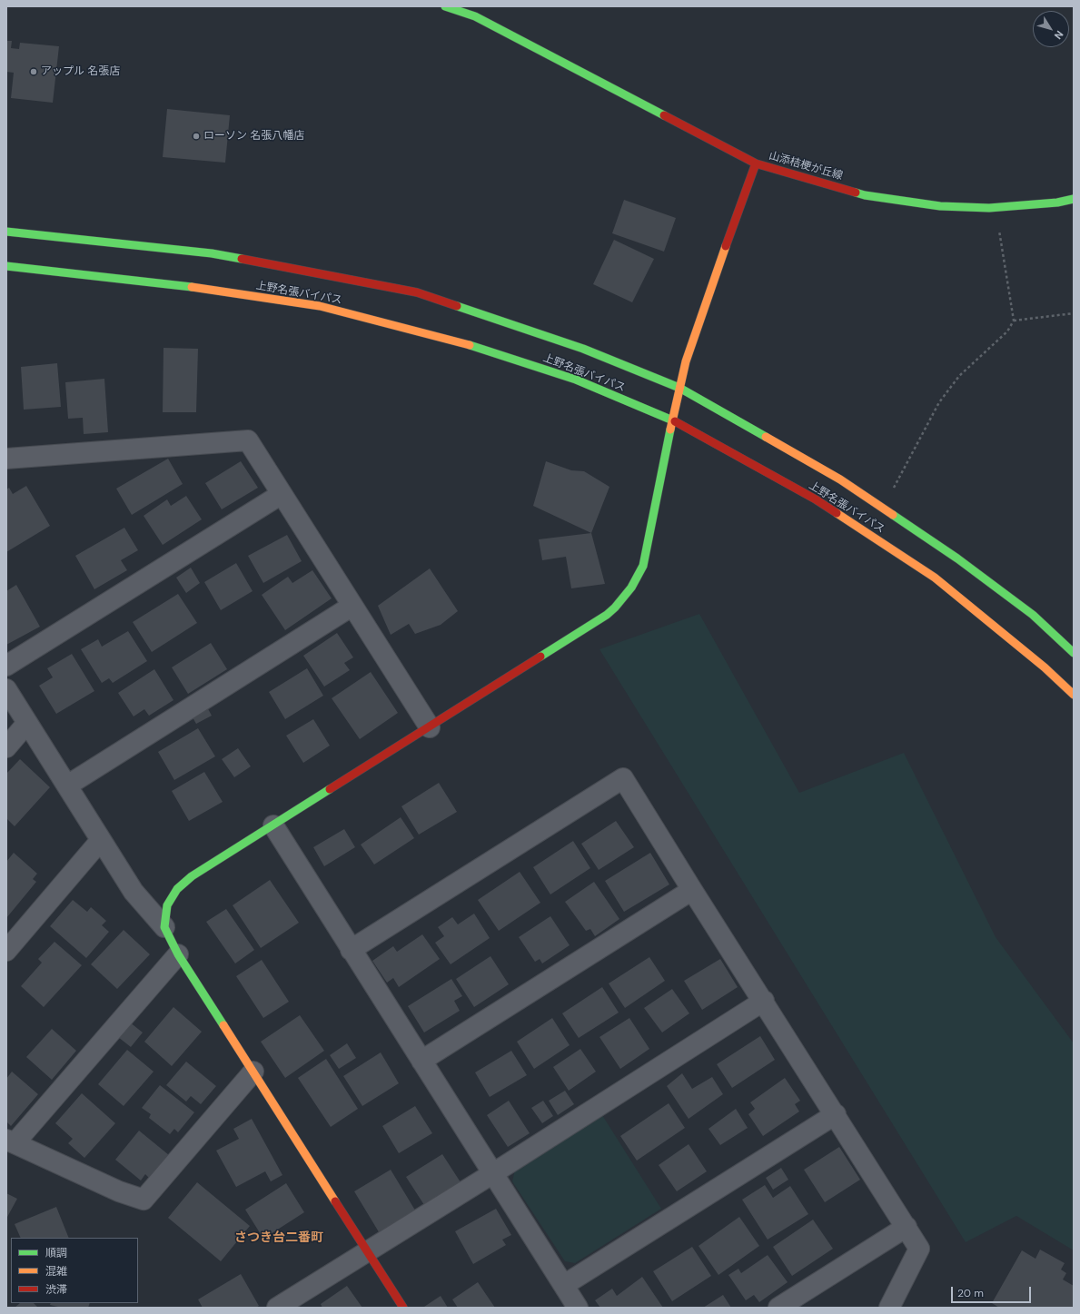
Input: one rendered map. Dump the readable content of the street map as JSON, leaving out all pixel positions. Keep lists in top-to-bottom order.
{
  "streets": {
    "main road": ["山添桔梗が丘線", "上野名張バイパス"]
  },
  "crossings": [
    ["山添桔梗が丘線", "上野名張バイパス"]
  ],
  "districts": ["さつき台二番町"],
  "places": ["アップル 名張店", "ローソン 名張八幡店"],
  "legend": ["順調", "混雑", "渋滞"],
  "scale_bar": "20 m",
  "north": "bottom right"
}
